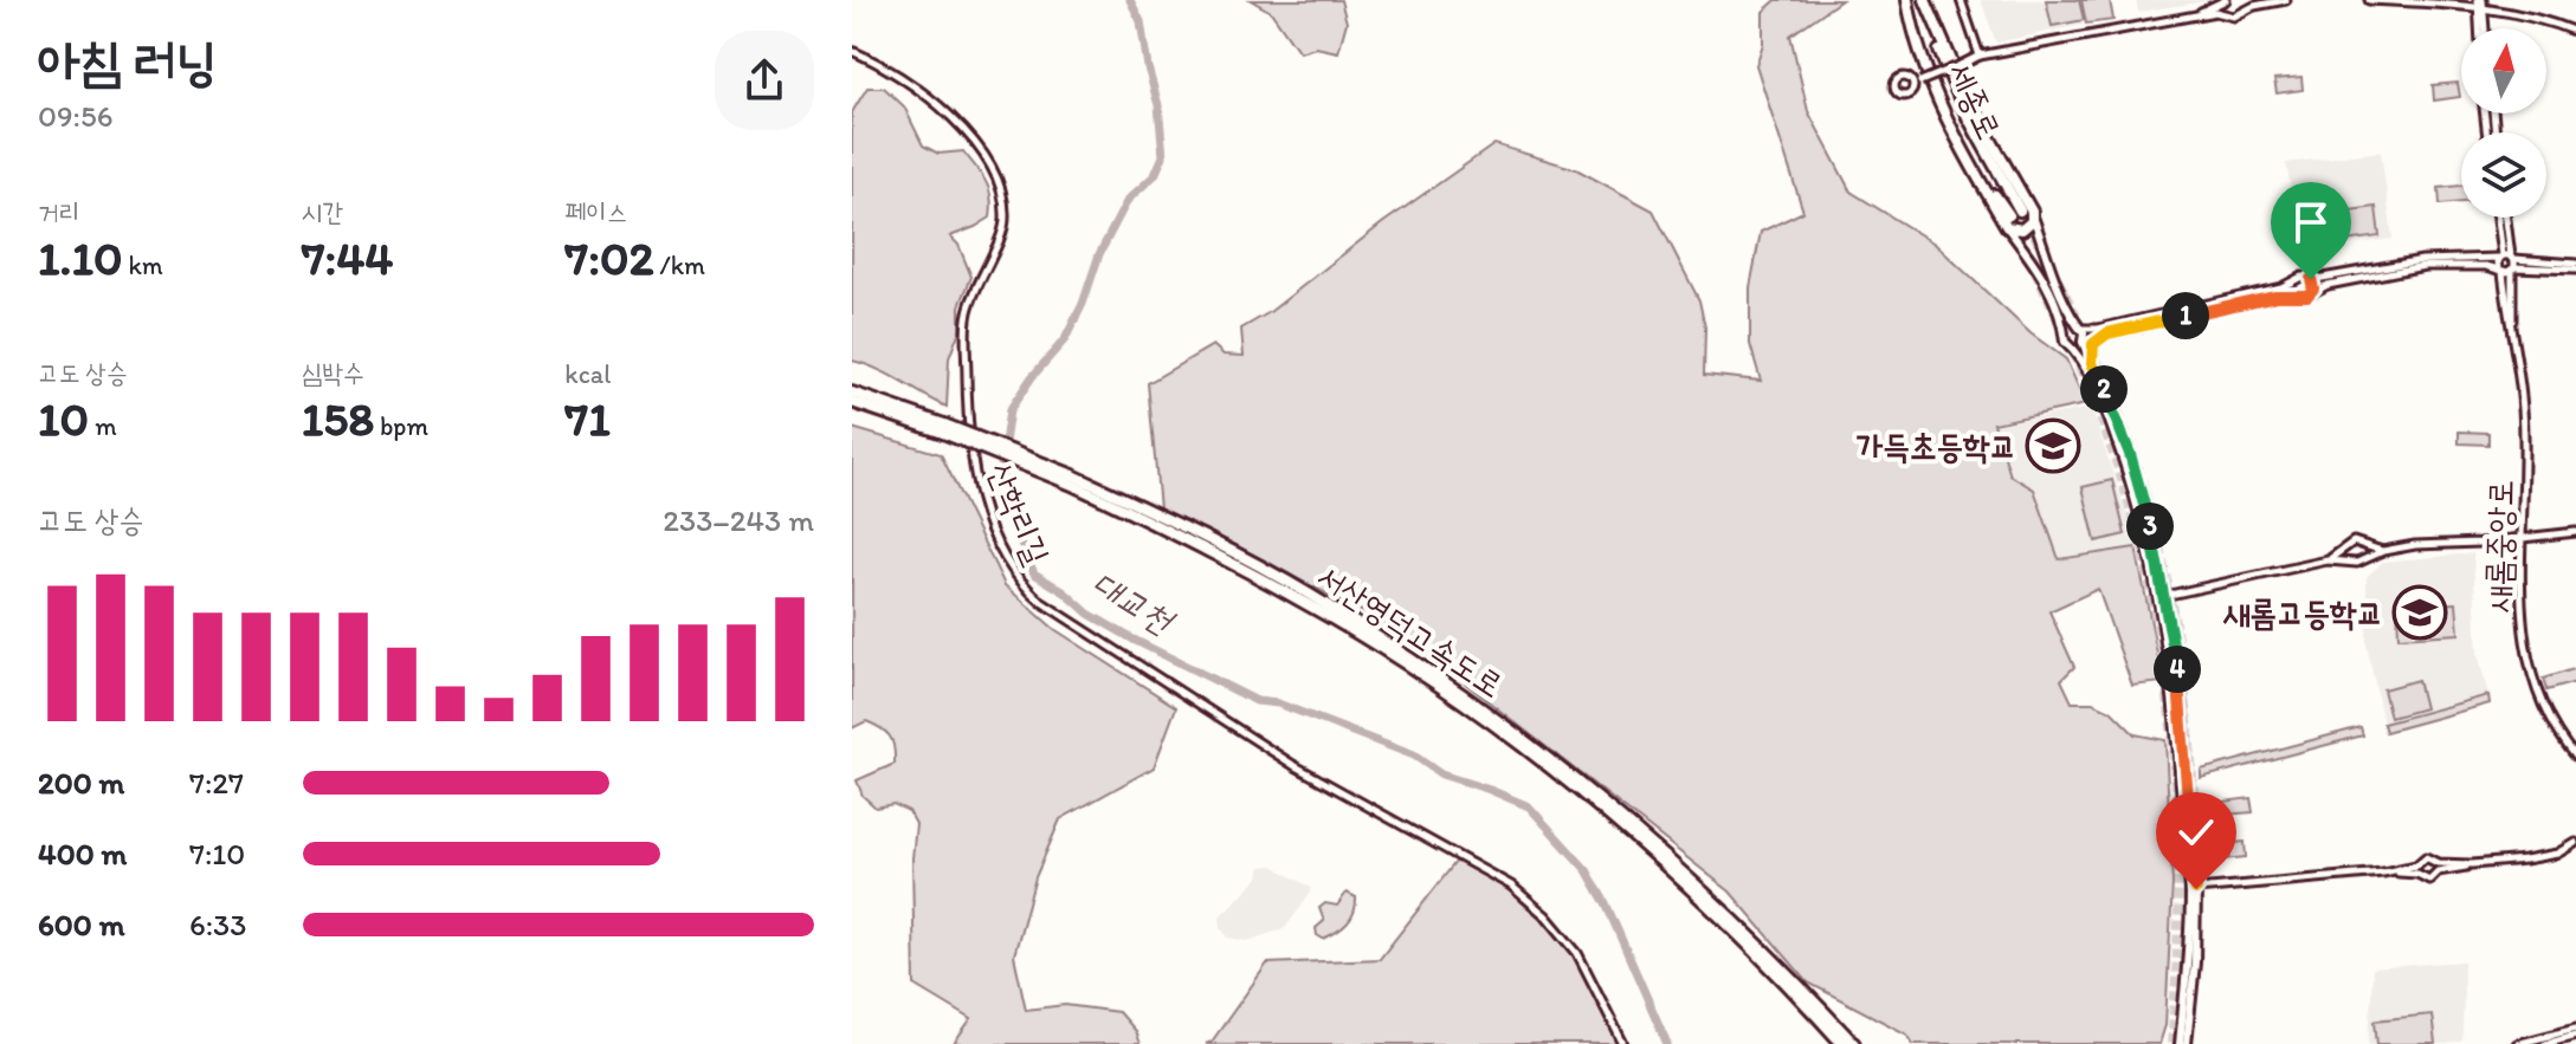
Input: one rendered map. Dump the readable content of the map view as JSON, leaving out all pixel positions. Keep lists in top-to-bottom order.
{
  "streets": {
    "highway": ["서산영덕고속도로"],
    "street": ["산학리길", "새롬중앙로"]
  },
  "water": ["대교천"],
  "places": {
    "school or university": ["가득초등학교", "새롬고등학교"]
  },
  "north": "top",
  "page": {
    "heading": ["아침 러닝", "09:56"],
    "stats": [
      ["거리", "1.10 km"],
      ["시간", "7:44"],
      ["페이스", "7:02 /km"],
      ["고도 상승", "10 m"],
      ["심박수", "158 bpm"],
      ["kcal", "71"]
    ],
    "pins": [
      "1",
      "2",
      "3",
      "4"
    ],
    "chart": ["고도 상승", "233–243 m"],
    "list": [
      {
        "name": "200 m",
        "note": "7:27"
      },
      {
        "name": "400 m",
        "note": "7:10"
      },
      {
        "name": "600 m",
        "note": "6:33"
      }
    ]
  }
}
